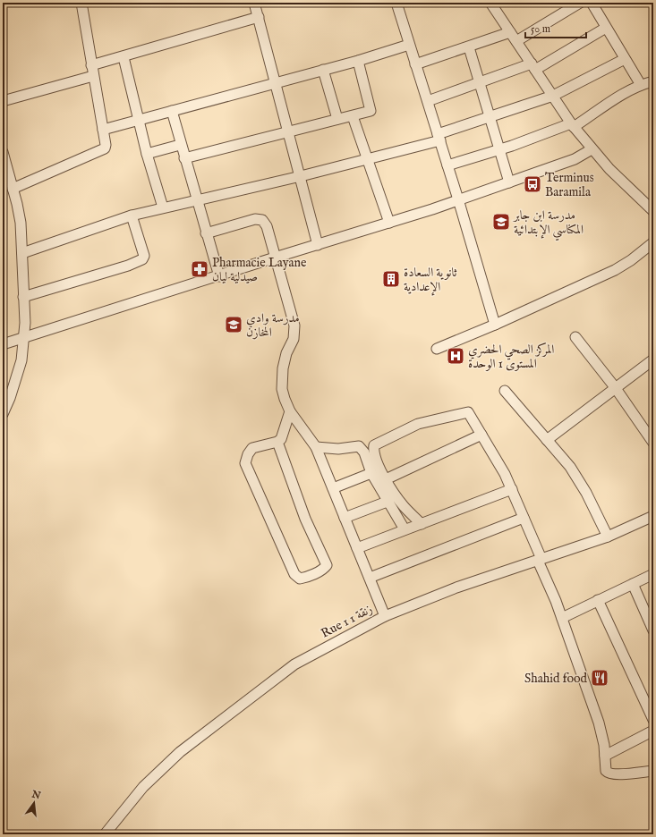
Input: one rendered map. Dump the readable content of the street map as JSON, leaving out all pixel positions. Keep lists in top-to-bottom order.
{
  "streets": {
    "street": ["Rue 1 زنقة 1"]
  },
  "places": {
    "bus stop": ["Terminus Baramila"],
    "school or university": ["مدرسة ابن جابر المكناسي الإبتدائية", "مدرسة وادي المخازن"],
    "pharmacy": ["Pharmacie Layane صيدلية ليان"],
    "building": ["ثانوية السعادة الإعدادية"],
    "hospital": ["المركز الصحي الحضري المستوى 1 الوحدة"],
    "restaurant": ["Shahid food"]
  },
  "scale_bar": "50 m",
  "north": "top"
}
